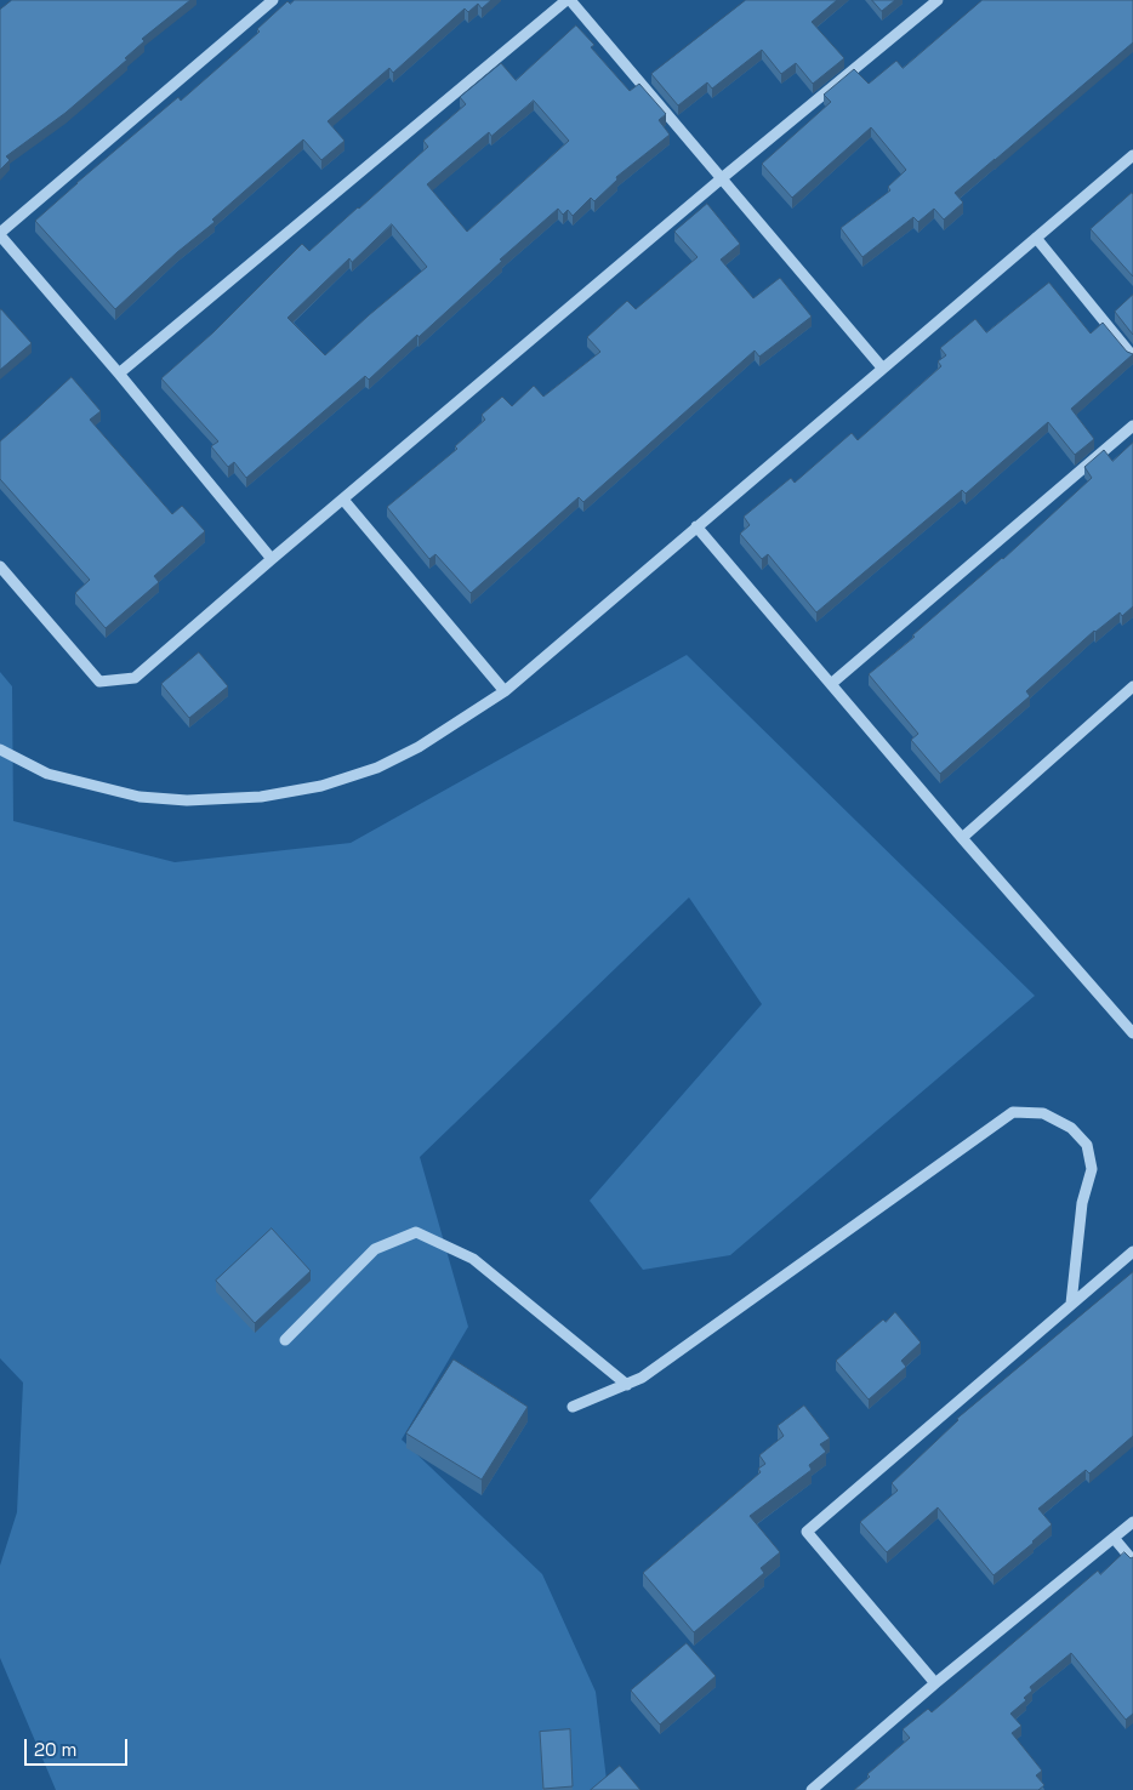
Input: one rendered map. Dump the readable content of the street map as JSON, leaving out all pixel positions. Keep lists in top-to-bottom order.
{
  "scale_bar": "20 m"
}
